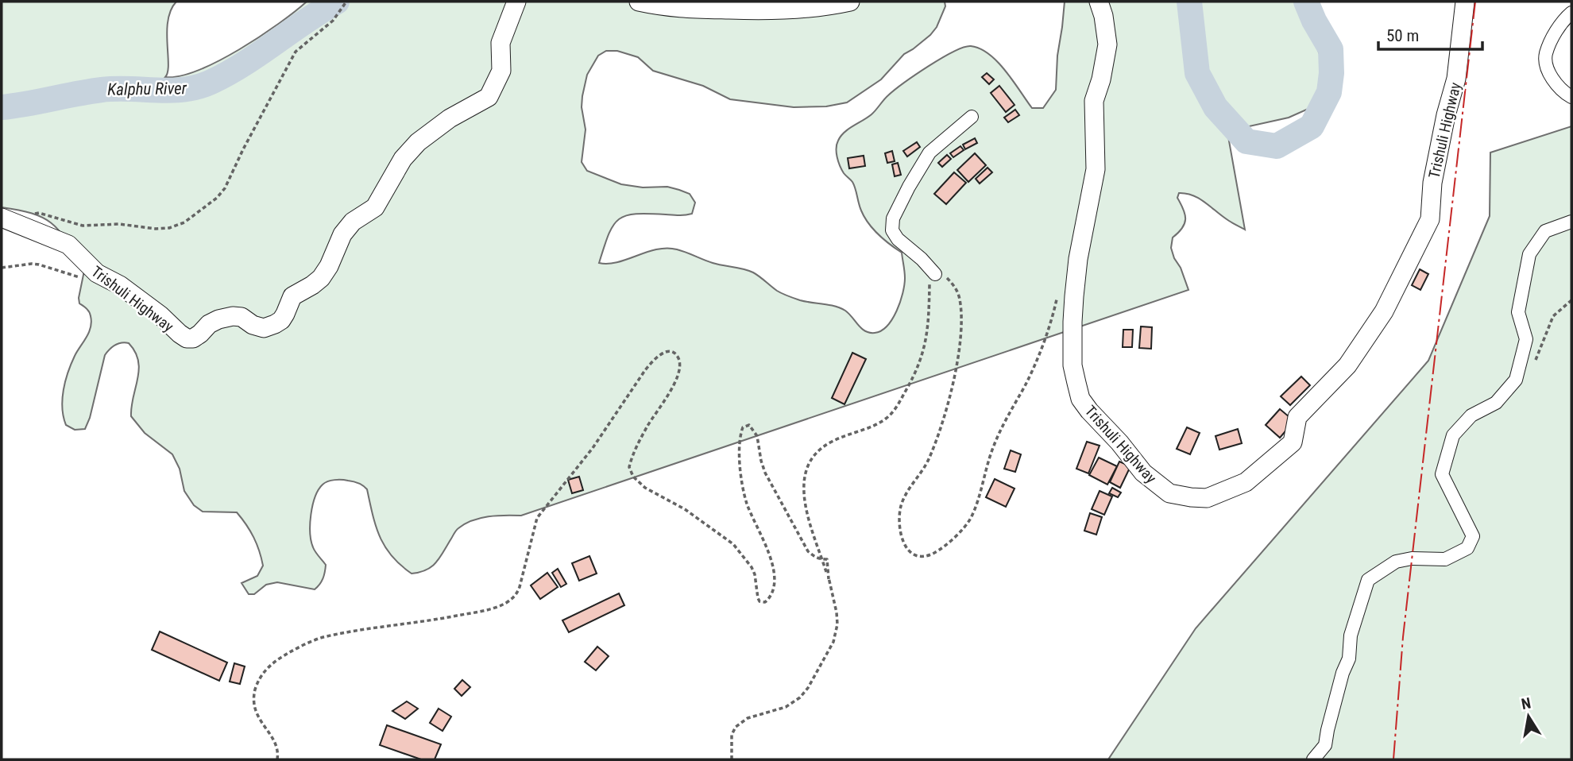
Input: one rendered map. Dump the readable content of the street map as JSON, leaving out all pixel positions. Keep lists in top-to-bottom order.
{
  "streets": {
    "street": ["Trishuli Highway"]
  },
  "water": ["Kalphu River"],
  "scale_bar": "50 m",
  "north": "top"
}
